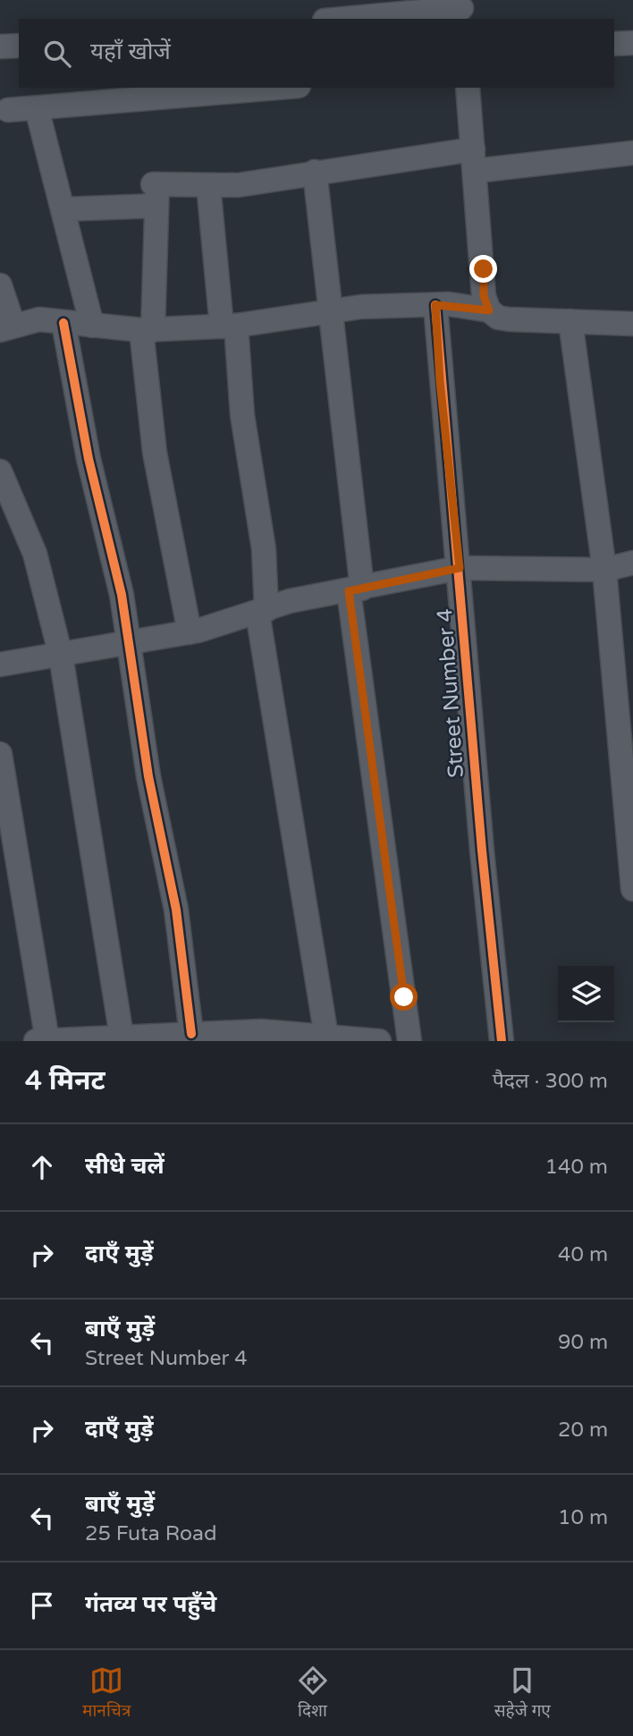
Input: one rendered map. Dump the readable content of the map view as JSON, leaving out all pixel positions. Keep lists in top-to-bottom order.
{
  "streets": {
    "street": ["Street Number 4"]
  },
  "page": {
    "search": "यहाँ खोजें",
    "heading": ["4 मिनट", "पैदल · 300 m"],
    "list": [
      ["सीधे चलें", "140 m"],
      ["दाएँ मुड़ें", "40 m"],
      ["बाएँ मुड़ें", "Street Number 4", "90 m"],
      ["दाएँ मुड़ें", "20 m"],
      ["बाएँ मुड़ें", "25 Futa Road", "10 m"],
      "गंतव्य पर पहुँचे"
    ],
    "nav": ["मानचित्र", "दिशा", "सहेजे गए"]
  }
}
